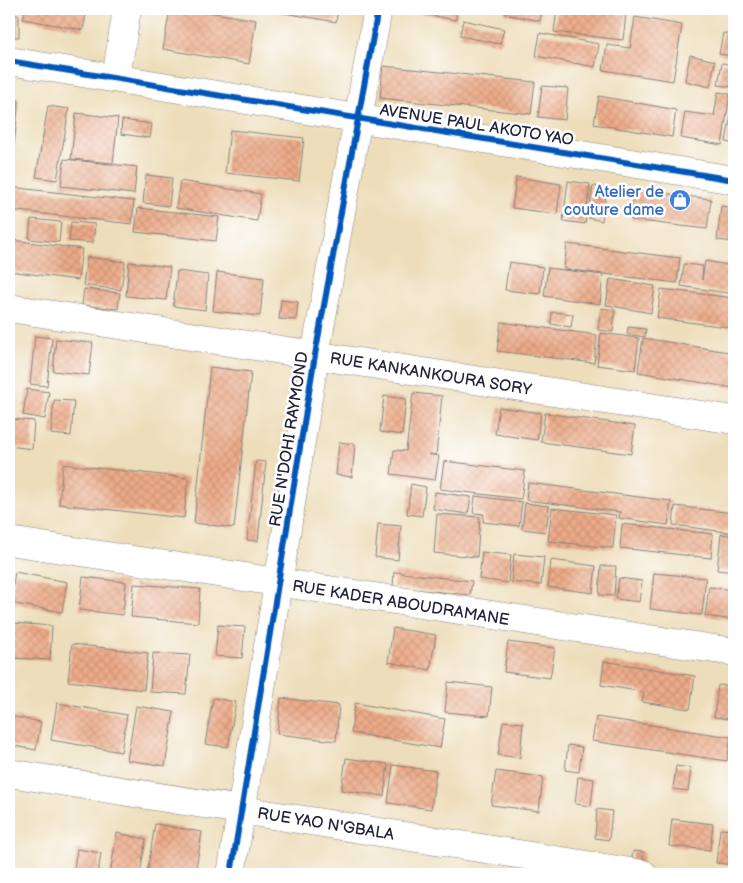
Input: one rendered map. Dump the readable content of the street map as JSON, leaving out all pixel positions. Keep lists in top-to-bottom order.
{
  "streets": {
    "street": [
      "AVENUE PAUL AKOTO YAO",
      "RUE KANKANKOURA SORY",
      "RUE N'DOHI RAYMOND",
      "RUE KADER ABOUDRAMANE",
      "RUE YAO N'GBALA"
    ]
  },
  "crossings": [
    ["AVENUE PAUL AKOTO YAO", "RUE N'DOHI RAYMOND"],
    ["RUE KANKANKOURA SORY", "RUE N'DOHI RAYMOND"],
    ["RUE N'DOHI RAYMOND", "RUE KADER ABOUDRAMANE"],
    ["RUE N'DOHI RAYMOND", "RUE YAO N'GBALA"]
  ],
  "places": {
    "shop": ["Atelier de couture dame"]
  }
}
